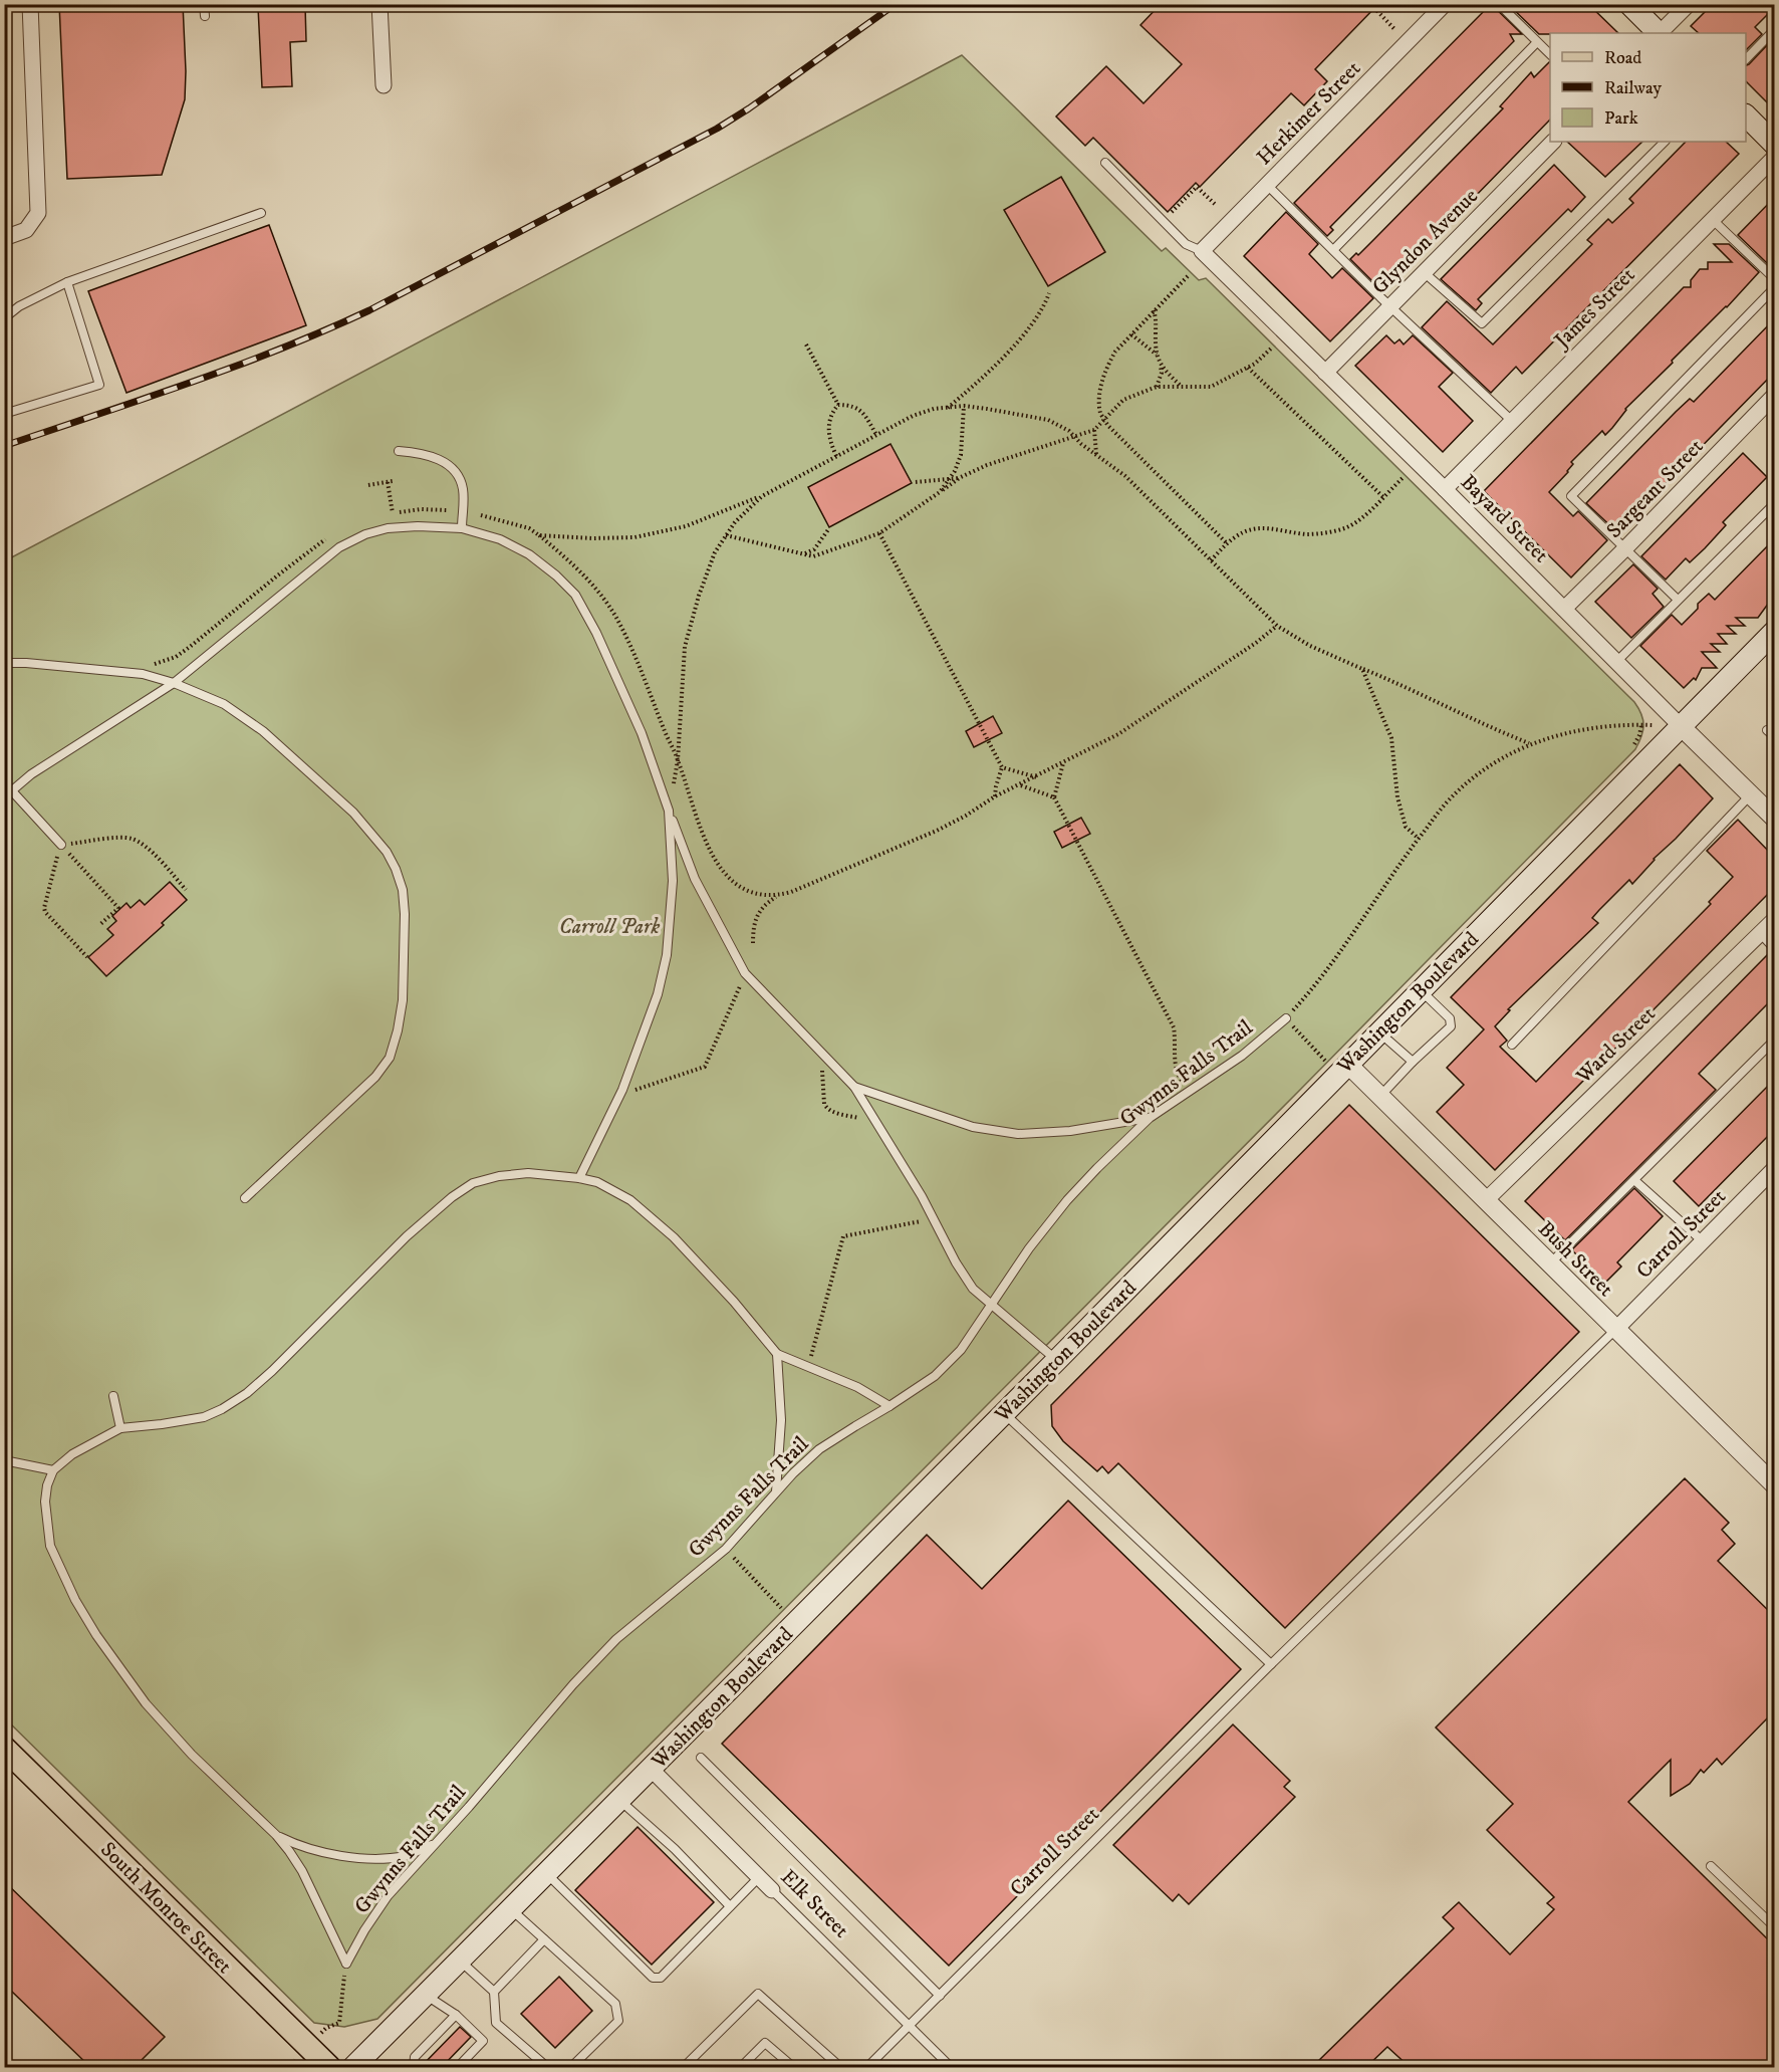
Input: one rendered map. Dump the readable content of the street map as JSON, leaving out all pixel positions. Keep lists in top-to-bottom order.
{
  "streets": {
    "main road": ["Washington Boulevard", "South Monroe Street"],
    "street": [
      "Herkimer Street",
      "Glyndon Avenue",
      "James Street",
      "Sargeant Street",
      "Bayard Street",
      "Ward Street",
      "Carroll Street",
      "Bush Street",
      "Elk Street"
    ],
    "lane": ["Gwynns Falls Trail"]
  },
  "crossings": [
    ["Herkimer Street", "Bayard Street"],
    ["Glyndon Avenue", "Bayard Street"],
    ["James Street", "Bayard Street"],
    ["Sargeant Street", "Bayard Street"],
    ["Bayard Street", "Washington Boulevard"],
    ["Washington Boulevard", "Bush Street"],
    ["Washington Boulevard", "Elk Street"],
    ["Ward Street", "Bush Street"],
    ["Carroll Street", "Bush Street"],
    ["Carroll Street", "Elk Street"]
  ],
  "parks": ["Carroll Park"],
  "legend": ["Road", "Railway", "Park"]
}
